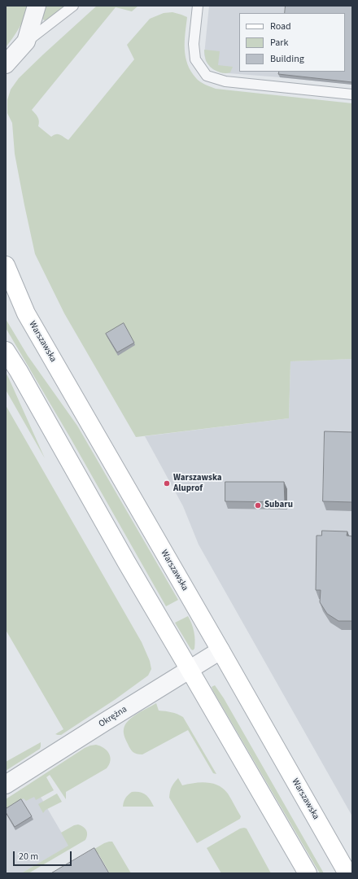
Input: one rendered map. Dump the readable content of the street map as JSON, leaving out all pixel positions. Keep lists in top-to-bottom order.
{
  "streets": {
    "main road": ["Warszawska"],
    "street": ["Okrężna"]
  },
  "crossings": [
    ["Warszawska", "Okrężna"]
  ],
  "places": ["Warszawska Aluprof", "Subaru"],
  "legend": ["Road", "Park", "Building"],
  "scale_bar": "20 m"
}
